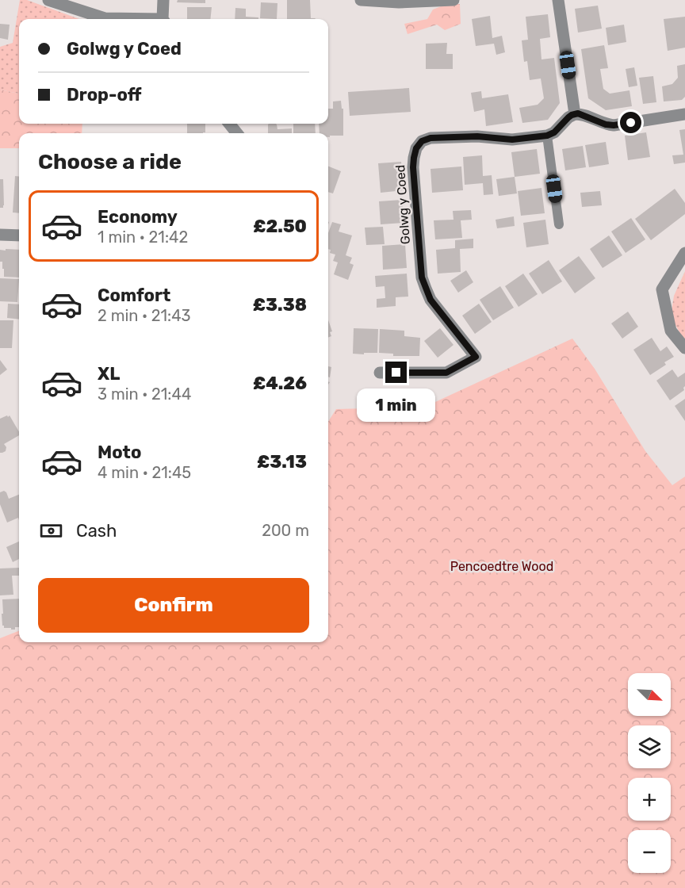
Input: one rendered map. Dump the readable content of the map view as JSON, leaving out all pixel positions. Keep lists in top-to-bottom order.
{
  "streets": {
    "street": ["Golwg y Coed"]
  },
  "parks": ["Pencoedtre Wood"],
  "north": "bottom right",
  "page": {
    "banner": ["Golwg y Coed", "Drop-off"],
    "heading": "Choose a ride",
    "list": [
      {
        "name": "Economy",
        "note": "1 min · 21:42",
        "value": "£2.50"
      },
      {
        "name": "Comfort",
        "note": "2 min · 21:43",
        "value": "£3.38"
      },
      {
        "name": "XL",
        "note": "3 min · 21:44",
        "value": "£4.26"
      },
      {
        "name": "Moto",
        "note": "4 min · 21:45",
        "value": "£3.13"
      }
    ],
    "bubble": "1 min",
    "pay": ["Cash", "200 m"],
    "buttons": "Confirm",
    "map_buttons": ["+", "−"]
  }
}
